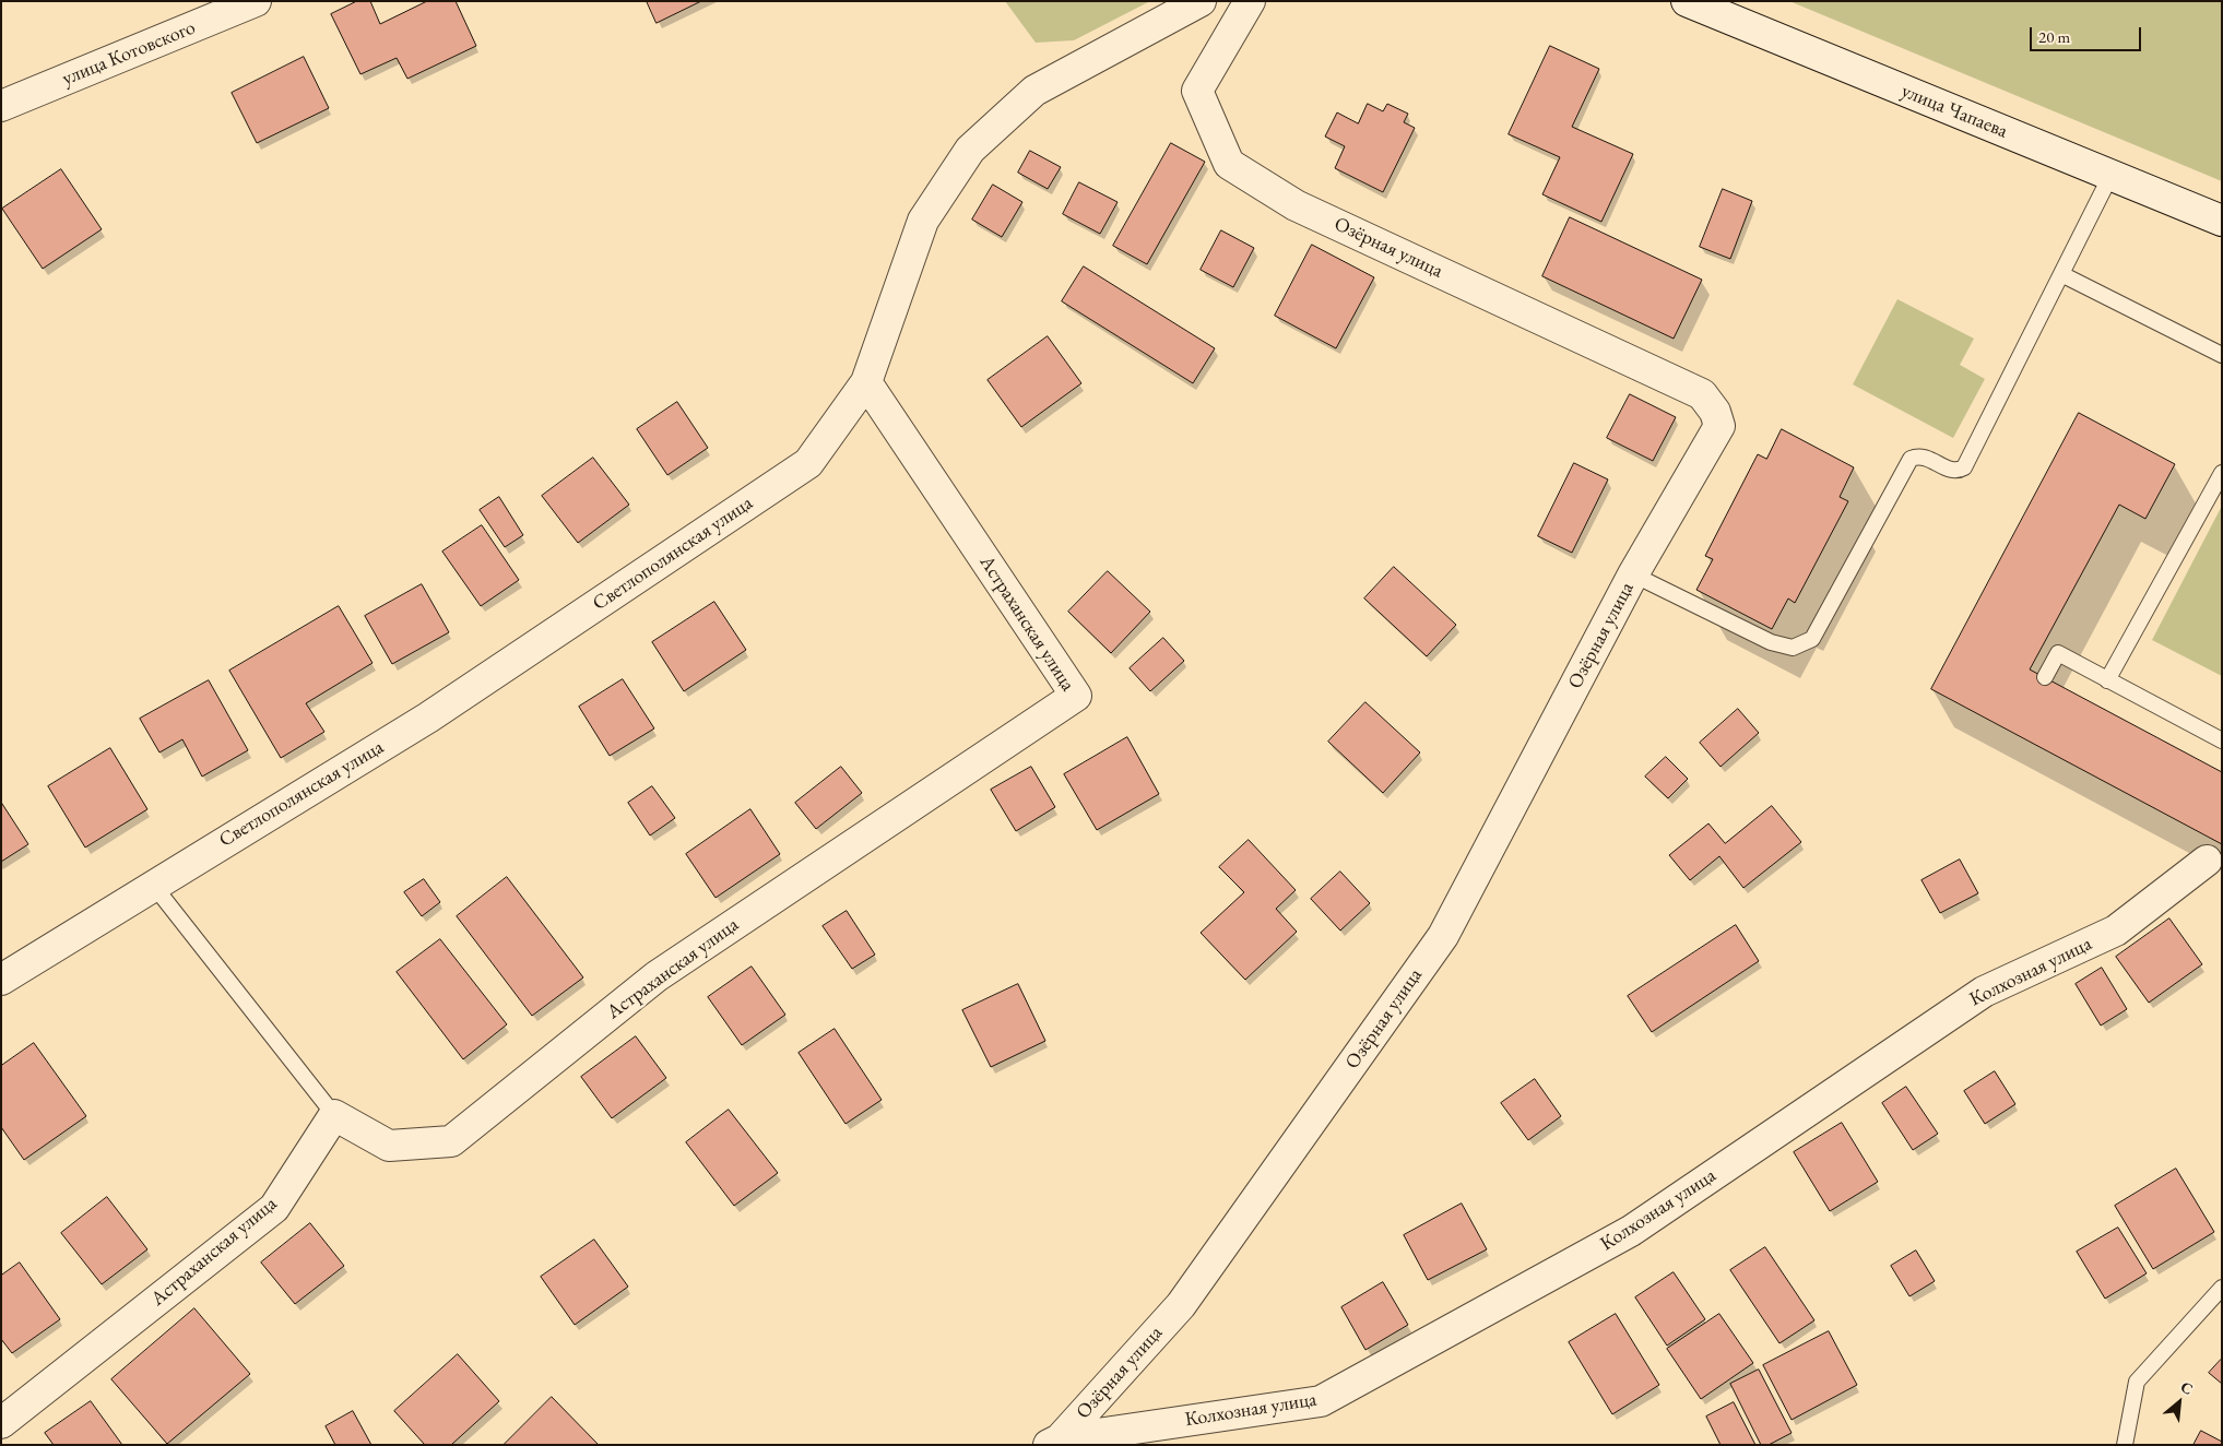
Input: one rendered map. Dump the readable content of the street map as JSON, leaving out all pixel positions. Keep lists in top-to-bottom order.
{
  "streets": {
    "street": [
      "улица Котовского",
      "улица Чапаева",
      "Озёрная улица",
      "Светлополянская улица",
      "Астраханская улица",
      "Колхозная улица"
    ]
  },
  "crossings": [
    ["Озёрная улица", "Колхозная улица"],
    ["Светлополянская улица", "Астраханская улица"]
  ],
  "scale_bar": "20 m",
  "north": "top right"
}
